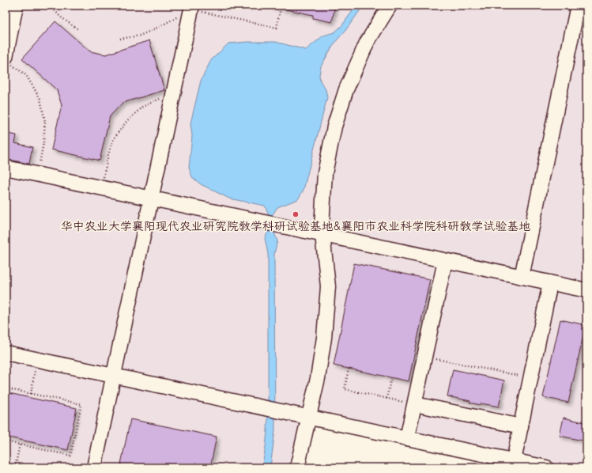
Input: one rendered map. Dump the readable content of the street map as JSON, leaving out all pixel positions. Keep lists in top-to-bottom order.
{
  "places": ["华中农业大学襄阳现代农业研究院教学科研试验基地&襄阳市农业科学院科研教学试验基地"]
}
